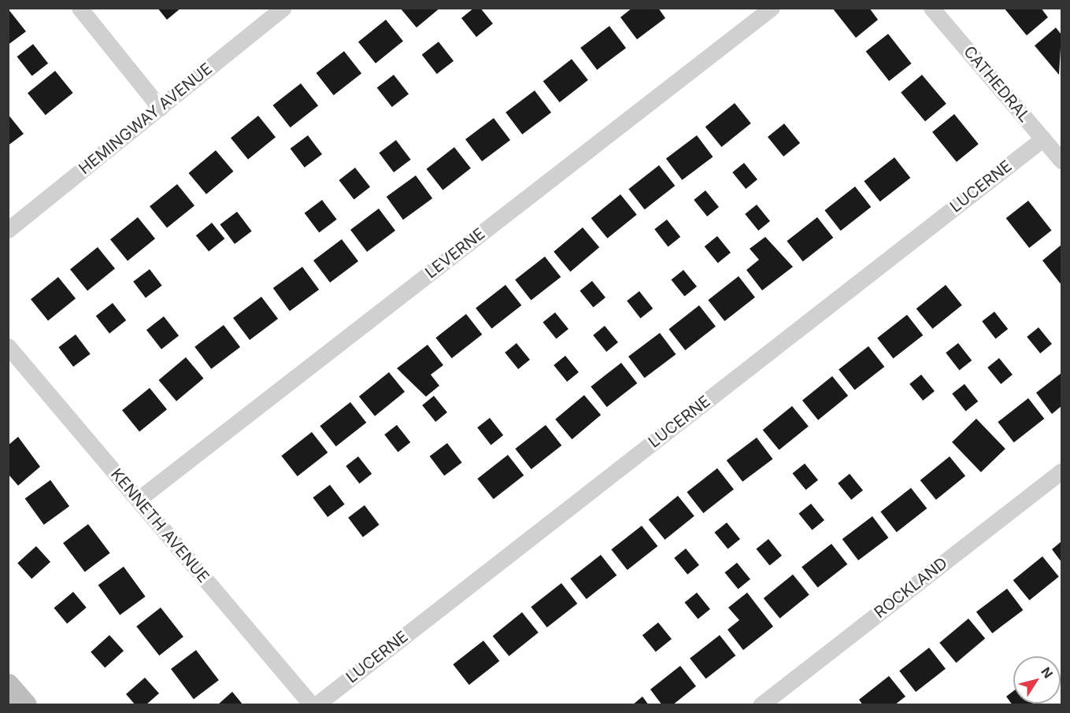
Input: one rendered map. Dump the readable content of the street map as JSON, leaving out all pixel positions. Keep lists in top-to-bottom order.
{
  "streets": {
    "street": [
      "CATHEDRAL",
      "HEMINGWAY AVENUE",
      "LUCERNE",
      "LEVERNE",
      "KENNETH AVENUE",
      "ROCKLAND"
    ]
  },
  "crossings": [
    ["CATHEDRAL", "LUCERNE"],
    ["LEVERNE", "KENNETH AVENUE"]
  ],
  "north": "top right"
}
